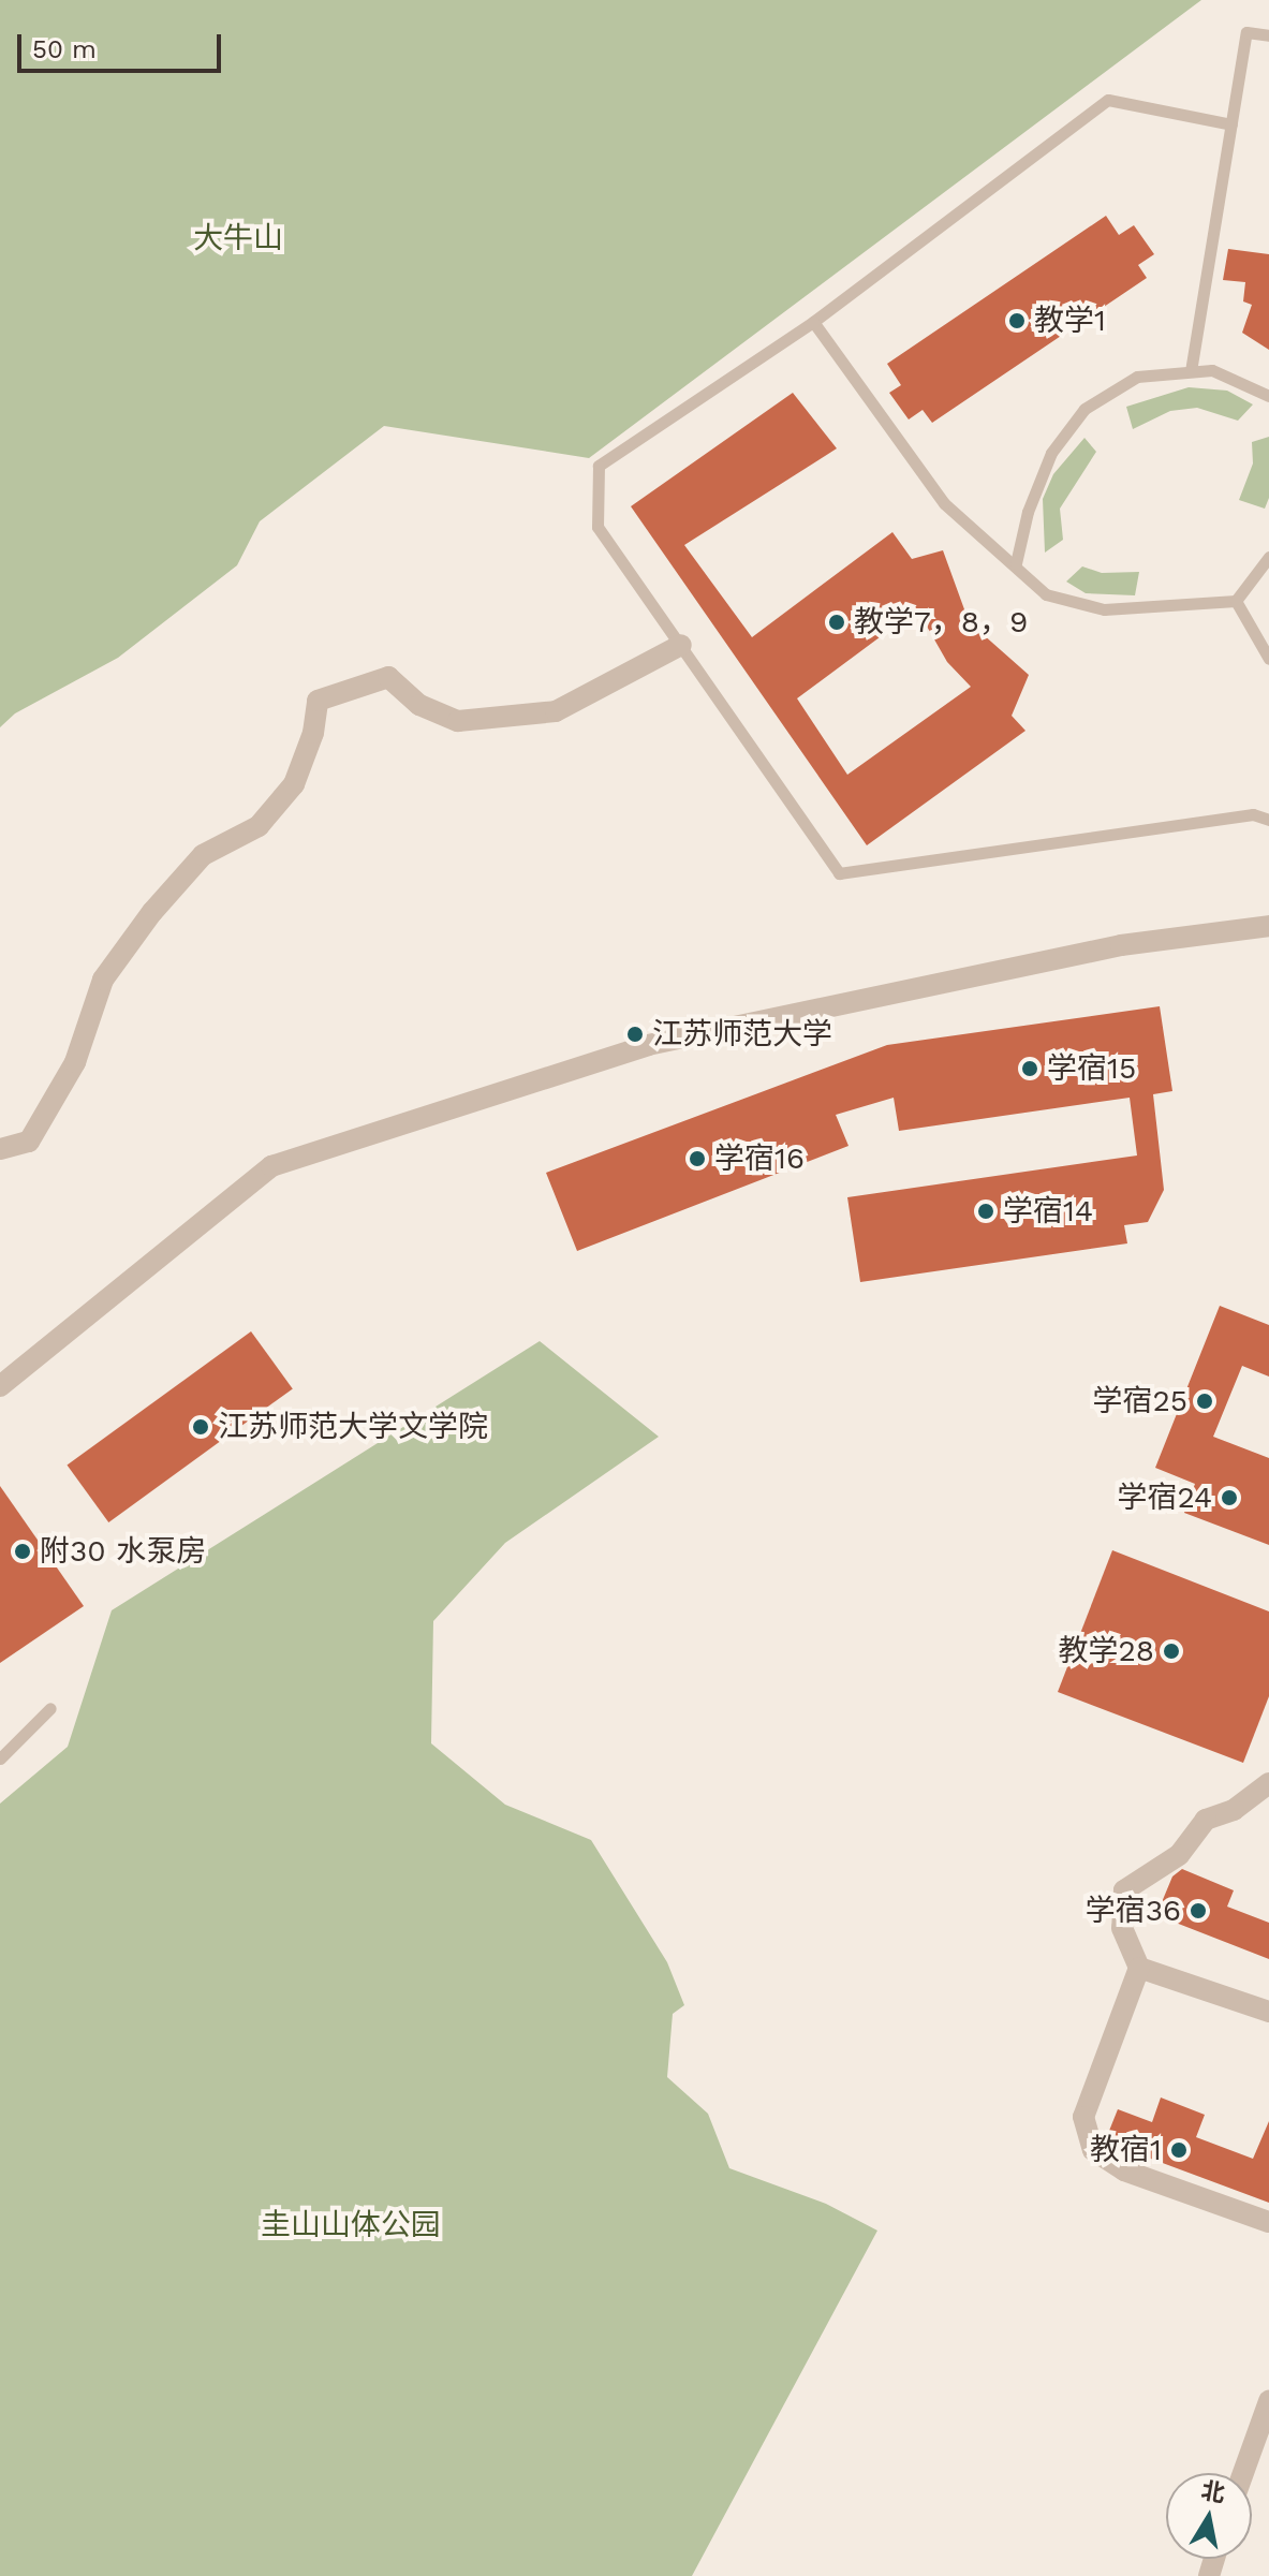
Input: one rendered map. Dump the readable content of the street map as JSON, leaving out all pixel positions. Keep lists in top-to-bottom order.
{
  "parks": ["大牛山", "圭山山体公园"],
  "places": [
    "教学1",
    "教学7，8，9",
    "江苏师范大学",
    "学宿15",
    "学宿16",
    "学宿14",
    "学宿25",
    "江苏师范大学文学院",
    "学宿24",
    "附30 水泵房",
    "教学28",
    "学宿36",
    "教宿1"
  ],
  "scale_bar": "50 m",
  "north": "top"
}
